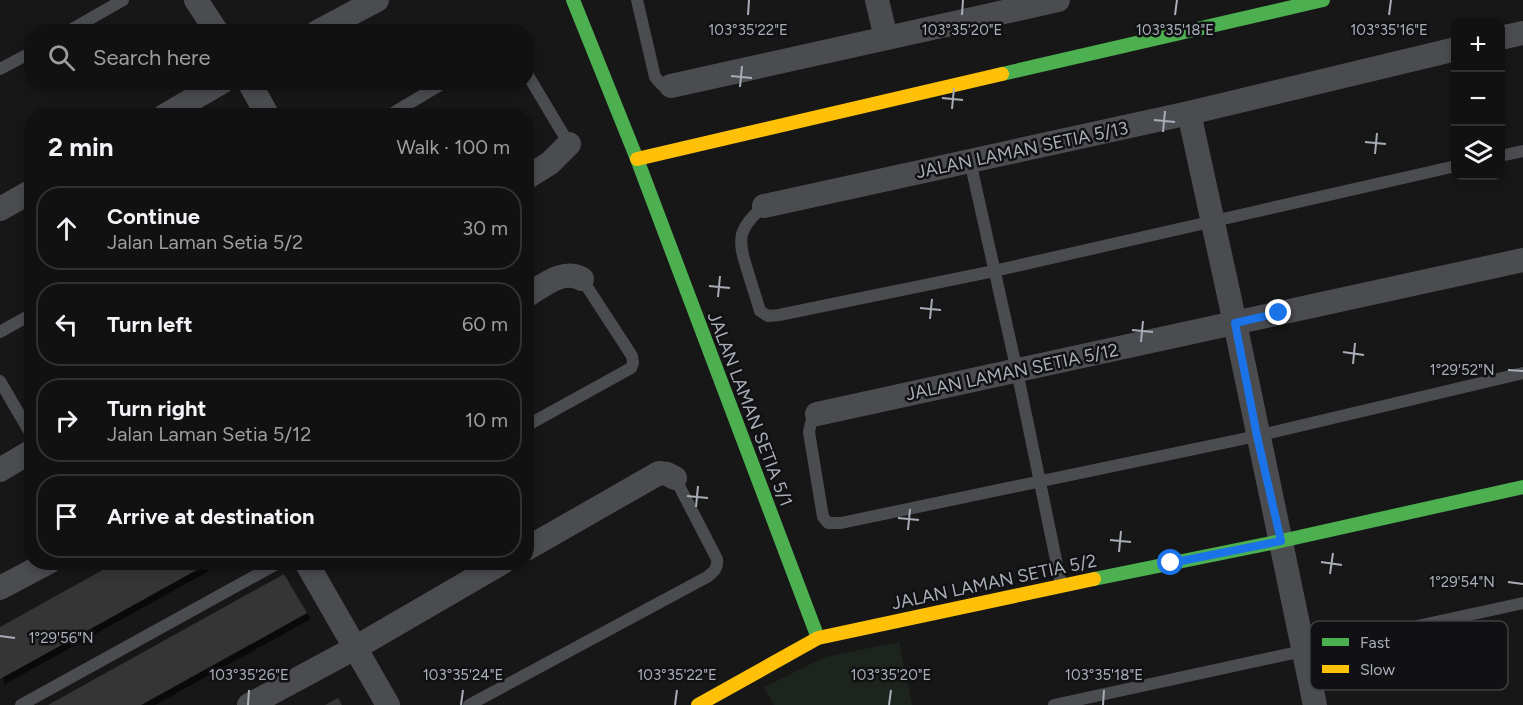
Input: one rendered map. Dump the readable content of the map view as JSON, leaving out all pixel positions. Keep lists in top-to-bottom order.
{
  "streets": {
    "street": [
      "JALAN LAMAN SETIA 5/13",
      "JALAN LAMAN SETIA 5/12",
      "JALAN LAMAN SETIA 5/1",
      "JALAN LAMAN SETIA 5/2"
    ]
  },
  "crossings": [
    ["JALAN LAMAN SETIA 5/1", "JALAN LAMAN SETIA 5/2"]
  ],
  "legend": ["Fast", "Slow"],
  "page": {
    "map_buttons": ["+", "−"],
    "search": "Search here",
    "heading": ["2 min", "Walk · 100 m"],
    "list": [
      ["Continue", "Jalan Laman Setia 5/2", "30 m"],
      ["Turn left", "60 m"],
      ["Turn right", "Jalan Laman Setia 5/12", "10 m"],
      "Arrive at destination"
    ]
  },
  "coordinates": [
    "103°35'22\"E",
    "103°35'20\"E",
    "103°35'18\"E",
    "103°35'16\"E",
    "1°29'52\"N",
    "1°29'54\"N",
    "1°29'56\"N",
    "103°35'26\"E",
    "103°35'24\"E"
  ]
}
